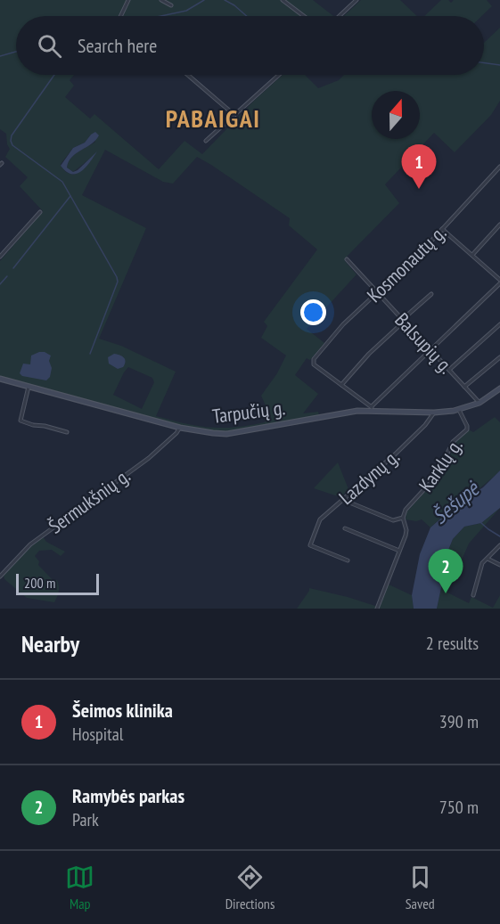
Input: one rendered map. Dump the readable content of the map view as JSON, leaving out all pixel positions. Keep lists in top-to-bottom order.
{
  "streets": {
    "main road": ["Tarpučių g."],
    "street": [
      "Kosmonautų g.",
      "Balsupių g.",
      "Karklų g.",
      "Lazdynų g.",
      "Šermukšnių g."
    ]
  },
  "crossings": [
    ["Kosmonautų g.", "Balsupių g."],
    ["Balsupių g.", "Tarpučių g."],
    ["Tarpučių g.", "Karklų g."],
    ["Tarpučių g.", "Lazdynų g."],
    ["Tarpučių g.", "Šermukšnių g."]
  ],
  "districts": ["PABAIGAI"],
  "water": ["Šešupė"],
  "scale_bar": "200 m",
  "north": "top",
  "page": {
    "search": "Search here",
    "pins": ["1", "2"],
    "scale": "200 m",
    "heading": ["Nearby", "2 results"],
    "list": [
      {
        "mark": "1",
        "name": "Šeimos klinika",
        "note": "Hospital",
        "value": "390 m"
      },
      {
        "mark": "2",
        "name": "Ramybės parkas",
        "note": "Park",
        "value": "750 m"
      }
    ],
    "nav": ["Map", "Directions", "Saved"]
  }
}
